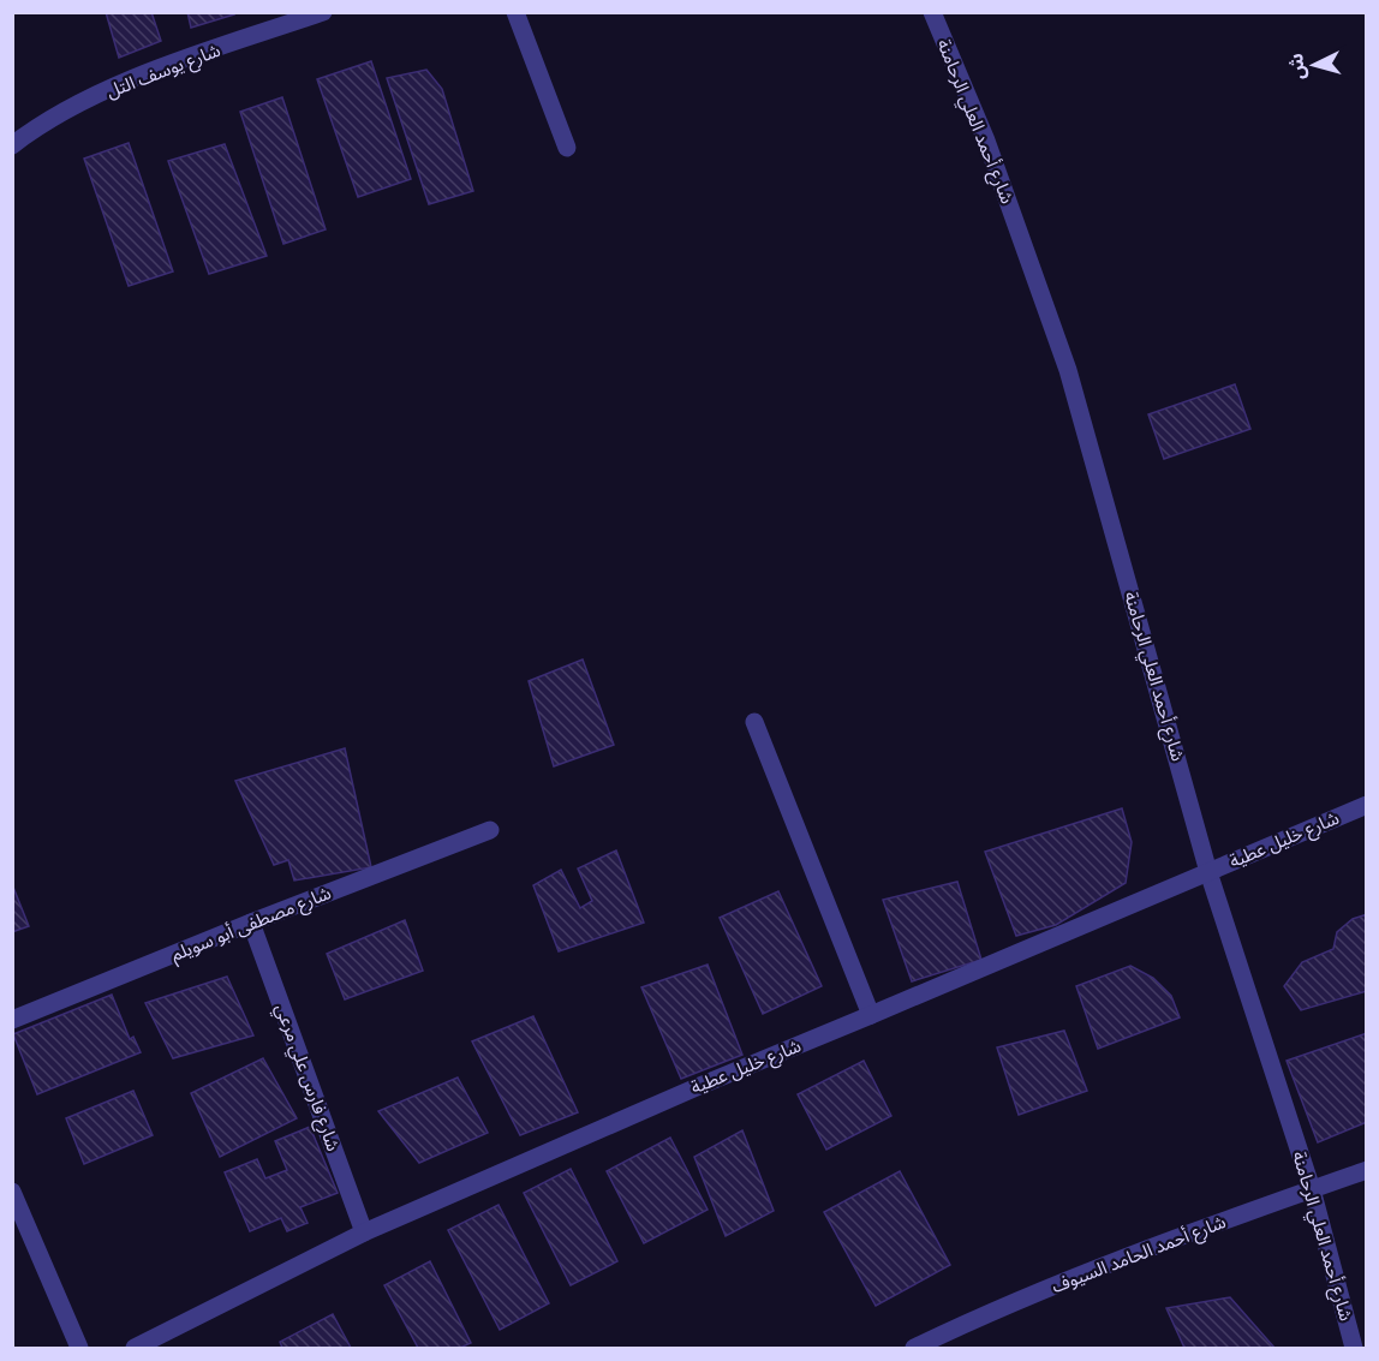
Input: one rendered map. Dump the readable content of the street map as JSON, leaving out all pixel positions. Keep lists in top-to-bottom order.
{
  "streets": {
    "street": [
      "شارع يوسف التل",
      "شارع أحمد العلي الرحامنة",
      "شارع خليل عطية",
      "شارع مصطفى أبو سويلم",
      "شارع فارس علي مرعي",
      "شارع أحمد الحامد السيوف"
    ]
  },
  "crossings": [
    ["شارع أحمد العلي الرحامنة", "شارع خليل عطية"],
    ["شارع أحمد العلي الرحامنة", "شارع أحمد الحامد السيوف"],
    ["شارع خليل عطية", "شارع فارس علي مرعي"],
    ["شارع مصطفى أبو سويلم", "شارع فارس علي مرعي"]
  ],
  "north": "left"
}
